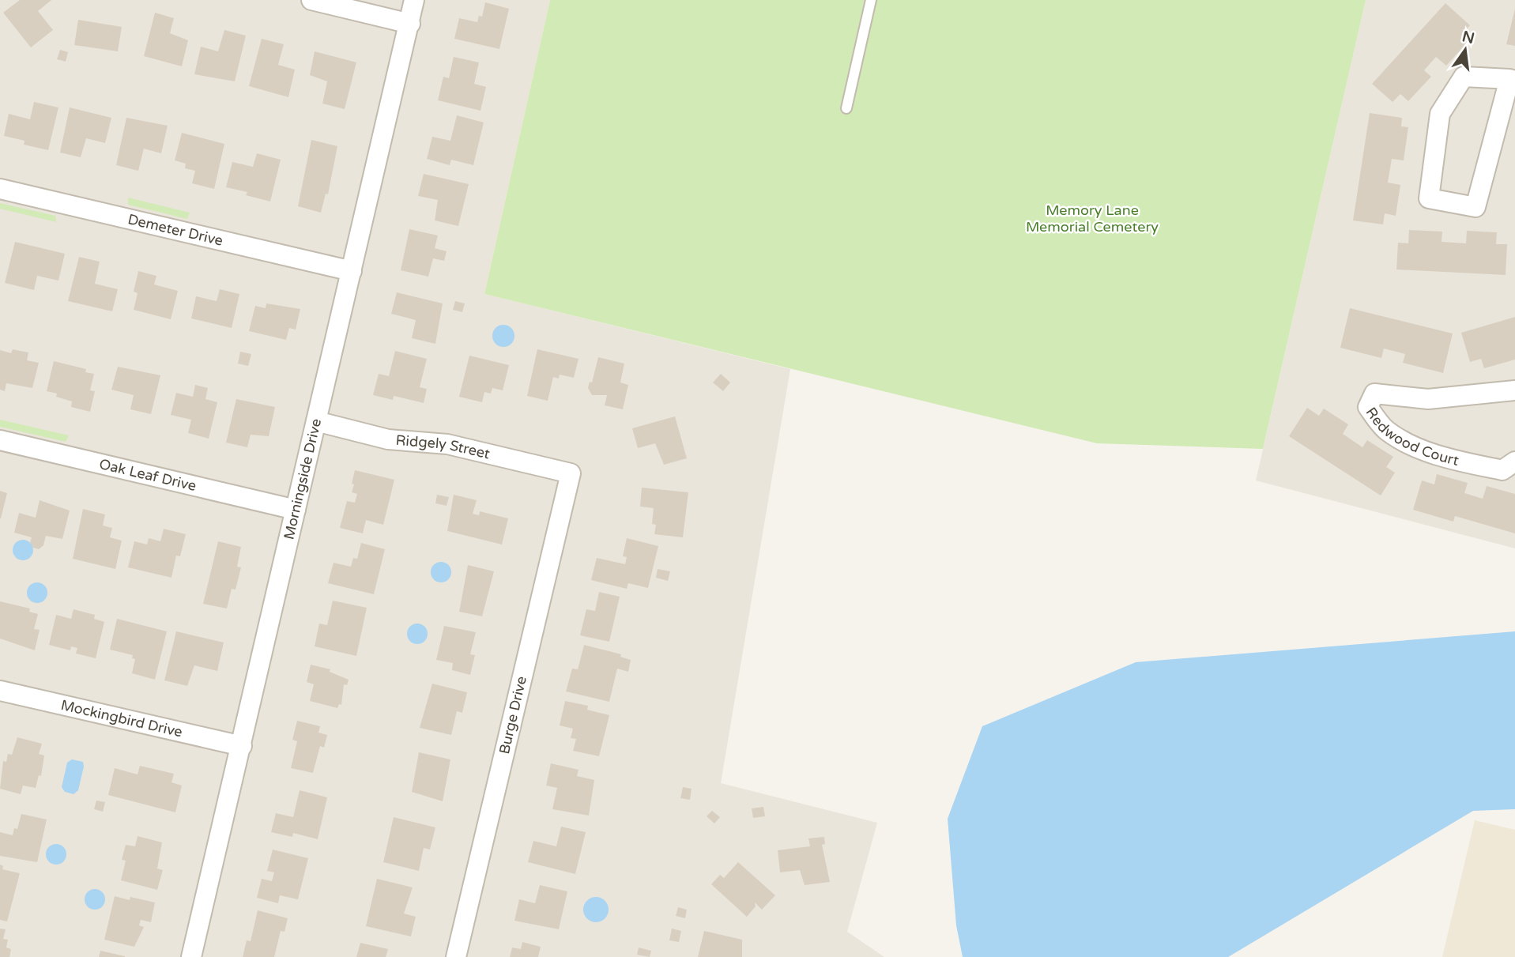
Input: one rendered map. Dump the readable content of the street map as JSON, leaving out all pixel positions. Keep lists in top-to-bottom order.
{
  "streets": {
    "street": [
      "Demeter Drive",
      "Redwood Court",
      "Ridgely Street",
      "Oak Leaf Drive",
      "Morningside Drive",
      "Burge Drive",
      "Mockingbird Drive"
    ]
  },
  "crossings": [
    ["Demeter Drive", "Morningside Drive"],
    ["Ridgely Street", "Morningside Drive"],
    ["Ridgely Street", "Burge Drive"],
    ["Oak Leaf Drive", "Morningside Drive"],
    ["Morningside Drive", "Mockingbird Drive"]
  ],
  "parks": ["Memory Lane Memorial Cemetery"],
  "north": "top"
}
